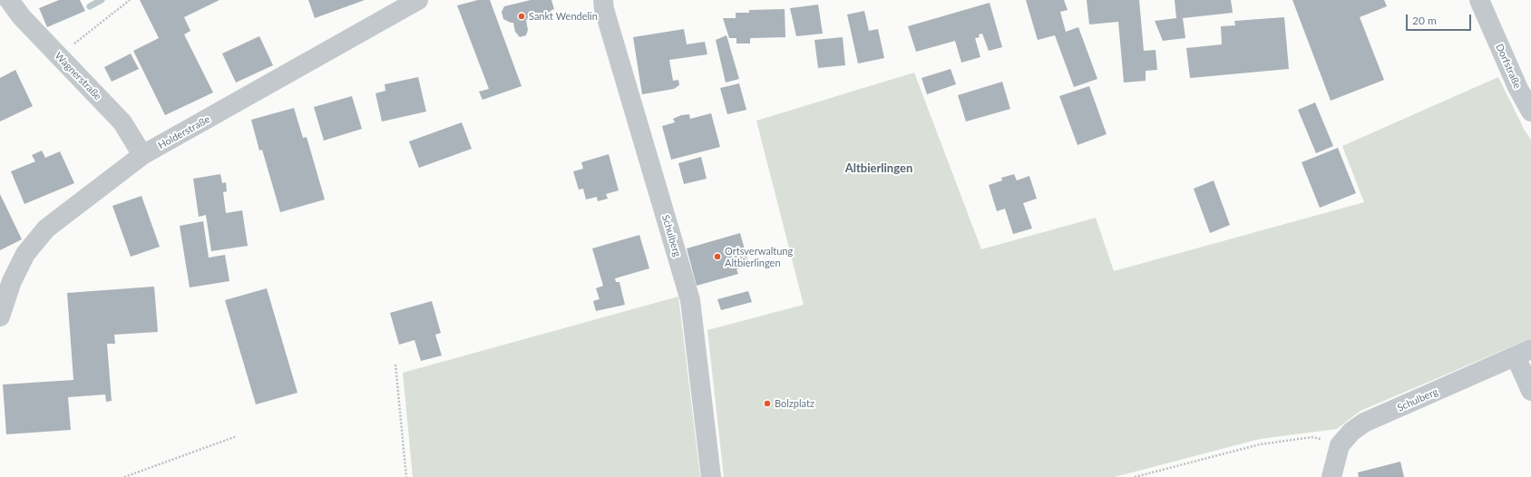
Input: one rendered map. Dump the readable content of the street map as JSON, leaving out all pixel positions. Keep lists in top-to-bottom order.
{
  "streets": {
    "street": [
      "Dorfstraße",
      "Wagnerstraße",
      "Holderstraße",
      "Schulberg"
    ]
  },
  "crossings": [
    ["Wagnerstraße", "Holderstraße"]
  ],
  "districts": ["Altbierlingen"],
  "places": ["Sankt Wendelin", "Ortsverwaltung Altbierlingen", "Bolzplatz"],
  "scale_bar": "20 m"
}
